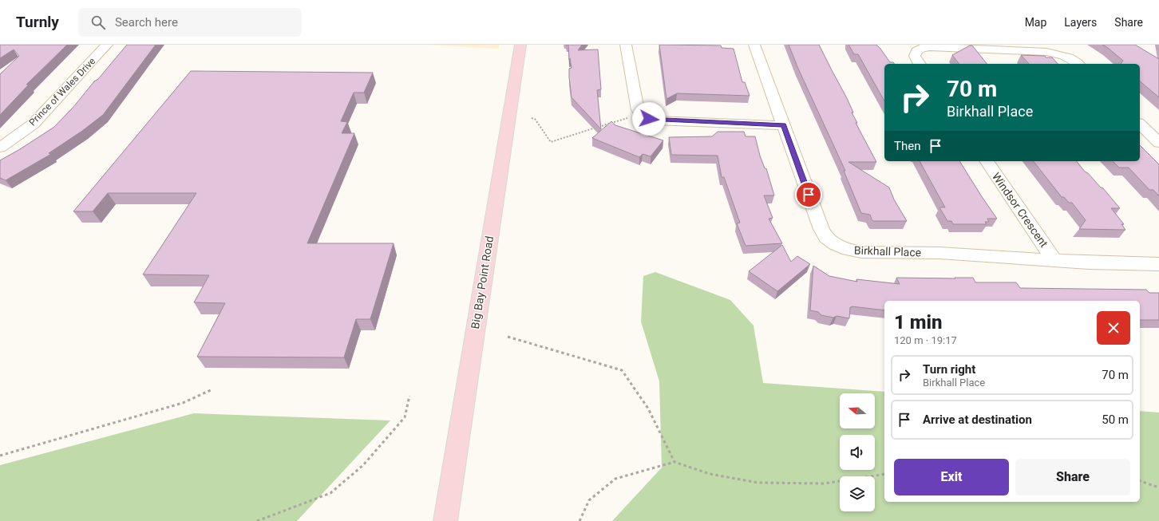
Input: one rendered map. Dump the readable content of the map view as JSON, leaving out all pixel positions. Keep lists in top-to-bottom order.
{
  "streets": {
    "main road": ["Big Bay Point Road"],
    "street": ["Prince of Wales Drive", "Windsor Crescent", "Birkhall Place"]
  },
  "crossings": [
    ["Windsor Crescent", "Birkhall Place"]
  ],
  "north": "left",
  "page": {
    "header": "Turnly",
    "search": "Search here",
    "nav": ["Map", "Layers", "Share"],
    "turn": ["70 m", "Birkhall Place"],
    "then": "Then",
    "heading": ["1 min", "120 m · 19:17"],
    "list": [
      {
        "name": "Turn right",
        "note": "Birkhall Place",
        "value": "70 m"
      },
      {
        "name": "Arrive at destination",
        "value": "50 m"
      }
    ],
    "buttons": ["Exit", "Share"]
  }
}
